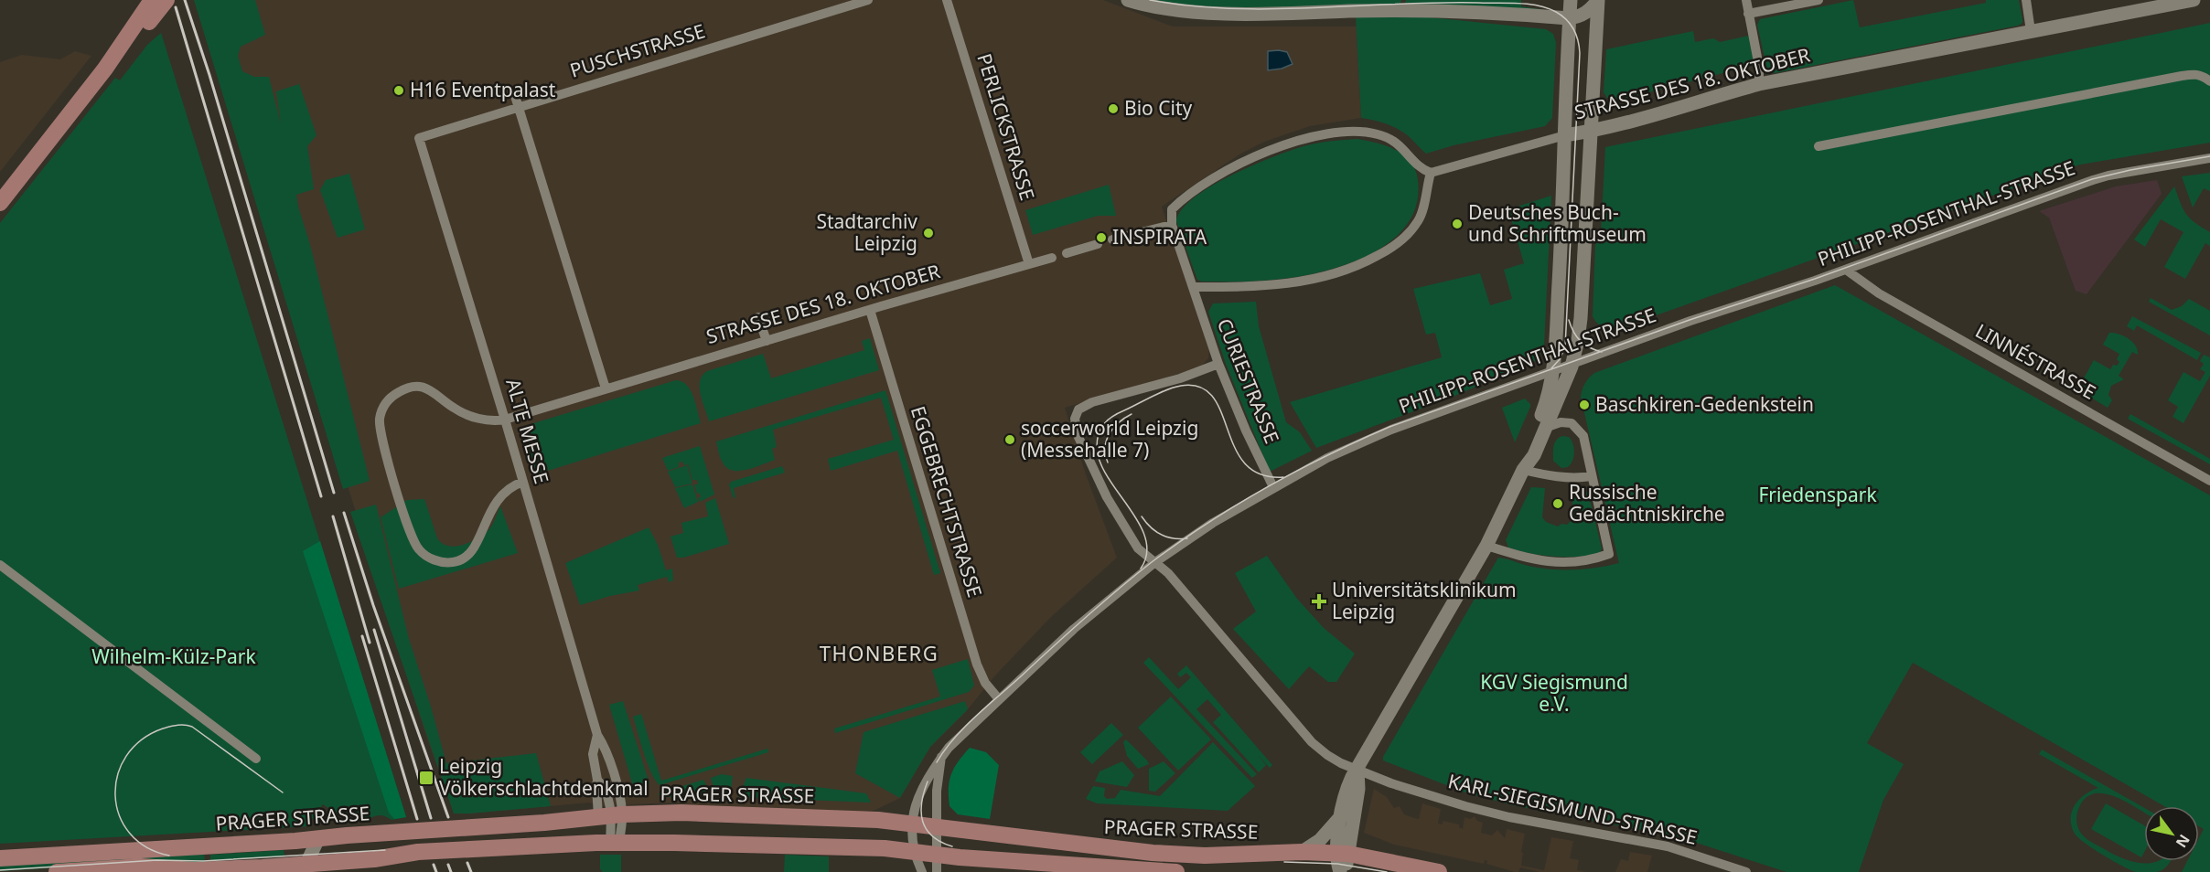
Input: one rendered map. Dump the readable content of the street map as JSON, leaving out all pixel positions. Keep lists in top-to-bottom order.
{
  "streets": {
    "main road": ["STRASSE DES 18. OKTOBER", "PRAGER STRASSE"],
    "street": [
      "PUSCHSTRASSE",
      "PERLICKSTRASSE",
      "PHILIPP-ROSENTHAL-STRASSE",
      "LINNÉSTRASSE",
      "CURIESTRASSE",
      "ALTE MESSE",
      "EGGEBRECHTSTRASSE",
      "KARL-SIEGISMUND-STRASSE"
    ]
  },
  "crossings": [
    ["PUSCHSTRASSE", "ALTE MESSE"],
    ["STRASSE DES 18. OKTOBER", "PERLICKSTRASSE"],
    ["STRASSE DES 18. OKTOBER", "ALTE MESSE"],
    ["STRASSE DES 18. OKTOBER", "EGGEBRECHTSTRASSE"],
    ["PHILIPP-ROSENTHAL-STRASSE", "LINNÉSTRASSE"],
    ["PHILIPP-ROSENTHAL-STRASSE", "CURIESTRASSE"],
    ["PHILIPP-ROSENTHAL-STRASSE", "EGGEBRECHTSTRASSE"],
    ["PHILIPP-ROSENTHAL-STRASSE", "PRAGER STRASSE"],
    ["PHILIPP-ROSENTHAL-STRASSE", "KARL-SIEGISMUND-STRASSE"],
    ["CURIESTRASSE", "KARL-SIEGISMUND-STRASSE"],
    ["ALTE MESSE", "PRAGER STRASSE"]
  ],
  "districts": ["THONBERG"],
  "parks": ["Friedenspark", "Wilhelm-Külz-Park", "KGV Siegismund e.V."],
  "places": {
    "other": [
      "H16 Eventpalast",
      "Bio City",
      "Deutsches Buch- und Schriftmuseum",
      "Stadtarchiv Leipzig",
      "INSPIRATA",
      "Baschkiren-Gedenkstein",
      "soccerworld Leipzig (Messehalle 7)",
      "Russische Gedächtniskirche"
    ],
    "health": ["Universitätsklinikum Leipzig"],
    "transit": ["Leipzig Völkerschlachtdenkmal"]
  },
  "north": "bottom right"
}
